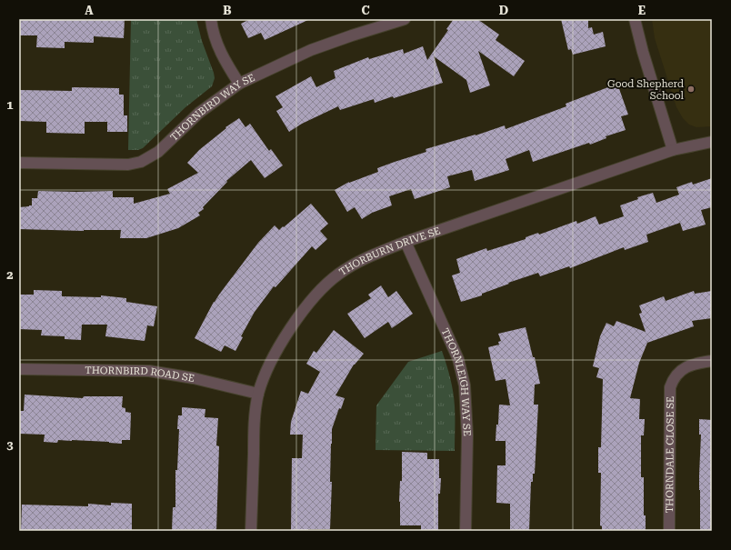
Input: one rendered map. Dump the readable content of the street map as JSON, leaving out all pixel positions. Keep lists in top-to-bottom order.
{
  "streets": {
    "street": [
      "THORNBIRD WAY SE",
      "THORBURN DRIVE SE",
      "THORNBIRD ROAD SE",
      "THORNLEIGH WAY SE",
      "THORNDALE CLOSE SE"
    ]
  },
  "crossings": [
    ["THORBURN DRIVE SE", "THORNBIRD ROAD SE"],
    ["THORBURN DRIVE SE", "THORNLEIGH WAY SE"]
  ],
  "places": ["Good Shepherd School"],
  "grid": {
    "columns": [
      "A",
      "B",
      "C",
      "D",
      "E"
    ],
    "rows": ["1", "2", "3"]
  }
}
